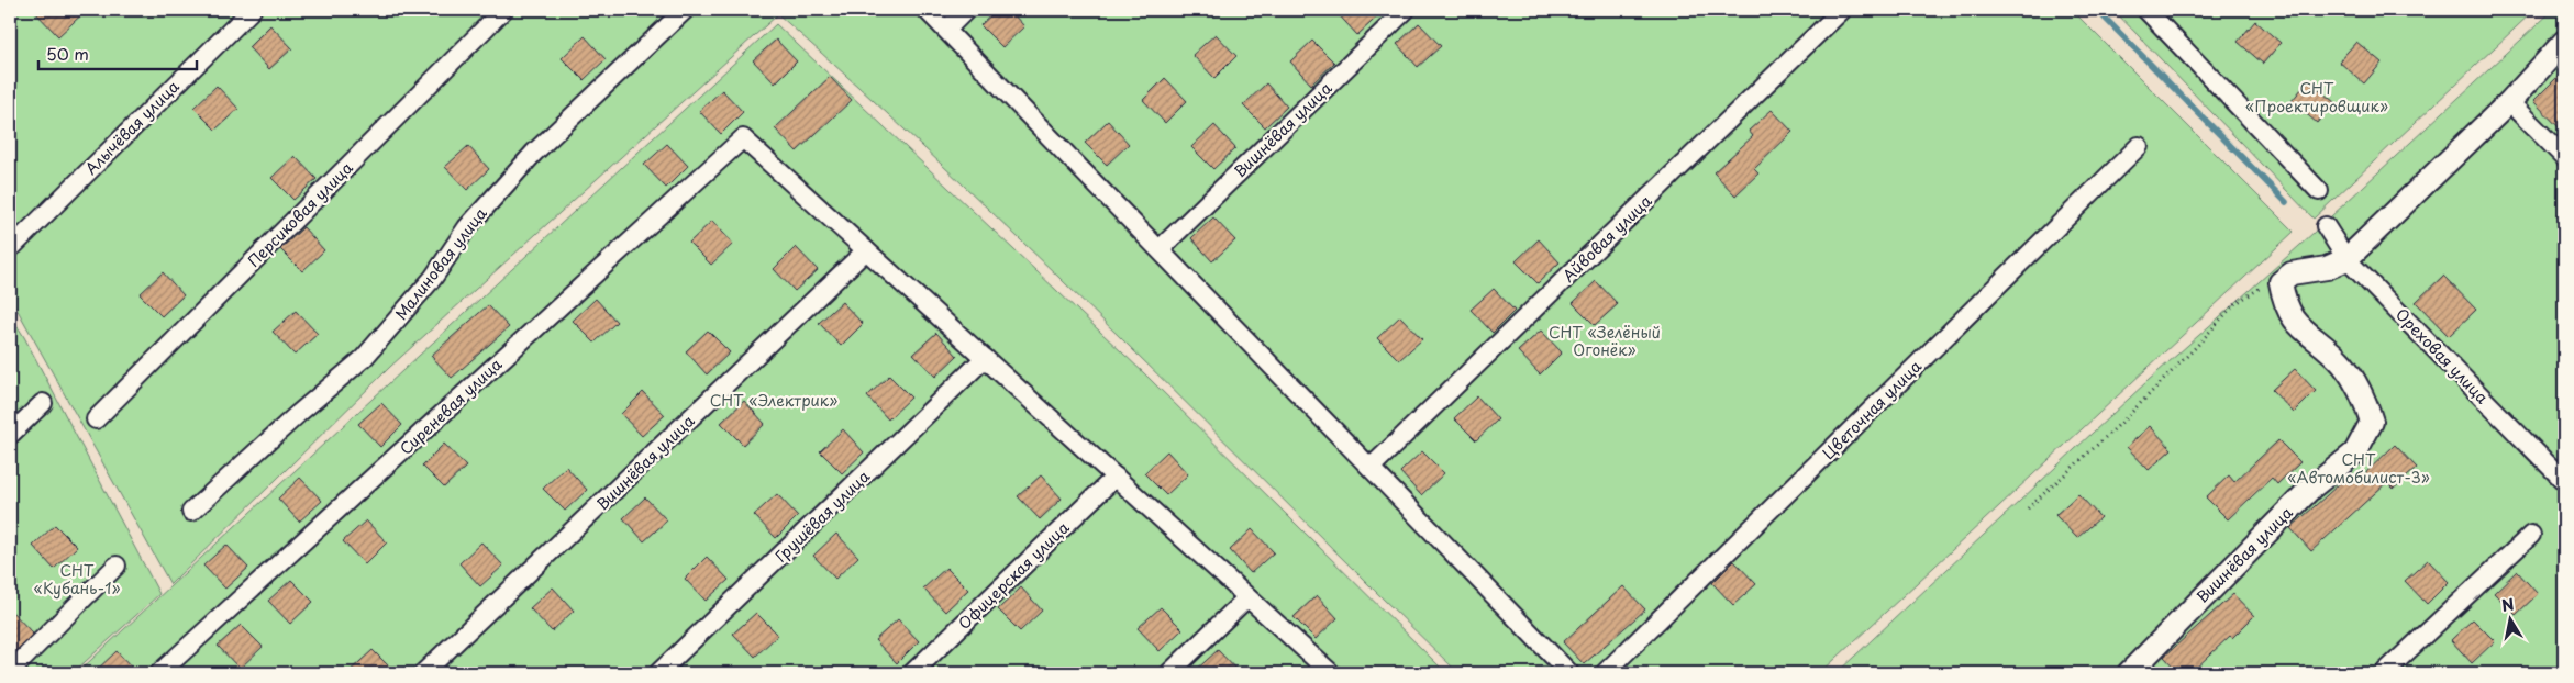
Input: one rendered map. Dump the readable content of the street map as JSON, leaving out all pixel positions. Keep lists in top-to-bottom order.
{
  "streets": {
    "street": [
      "Алычёвая улица",
      "Вишнёвая улица",
      "Персиковая улица",
      "Айвовая улица",
      "Малиновая улица",
      "Ореховая улица",
      "Сиреневая улица",
      "Цветочная улица",
      "Грушёвая улица",
      "Офицерская улица"
    ]
  },
  "crossings": [
    ["Вишнёвая улица", "Сиреневая улица"]
  ],
  "parks": [
    "СНТ «Проектировщик»",
    "СНТ «Зелёный Огонёк»",
    "СНТ «Электрик»",
    "СНТ «Автомобилист-3»",
    "СНТ «Кубань-1»"
  ],
  "scale_bar": "50 m",
  "north": "top"
}
